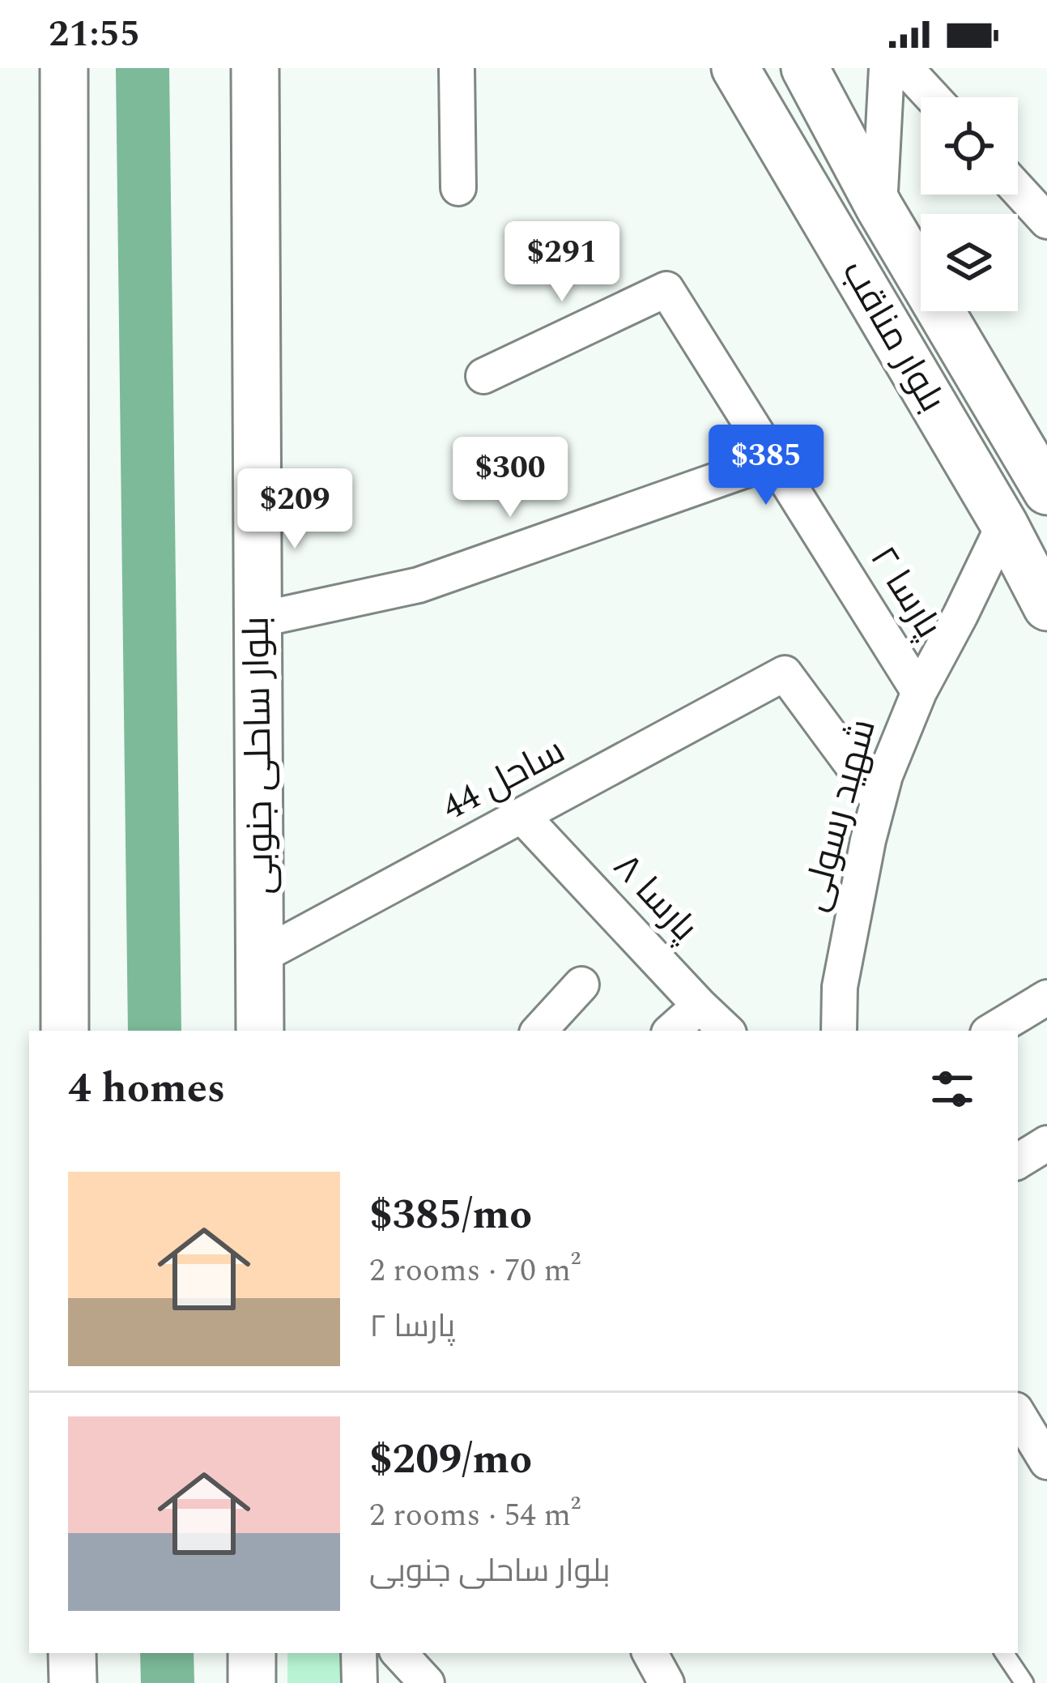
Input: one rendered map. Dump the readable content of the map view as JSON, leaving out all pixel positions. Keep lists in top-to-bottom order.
{
  "streets": {
    "main road": ["بلوار مناقب", "بلوار ساحلی جنوبی"],
    "street": [
      "پارسا ۲",
      "ساحل 44",
      "شهید رسولی",
      "پارسا ۸"
    ]
  },
  "crossings": [
    ["بلوار مناقب", "شهید رسولی"],
    ["پارسا ۲", "شهید رسولی"],
    ["بلوار ساحلی جنوبی", "ساحل 44"],
    ["ساحل 44", "شهید رسولی"],
    ["ساحل 44", "پارسا ۸"]
  ],
  "page": {
    "status": "21:55",
    "price": [
      "$291",
      "$385",
      "$300",
      "$209"
    ],
    "heading": "4 homes",
    "list": [
      {
        "name": "$385/mo",
        "note": "2 rooms · 70 m² · پارسا ۲"
      },
      {
        "name": "$209/mo",
        "note": "2 rooms · 54 m² · بلوار ساحلی جنوبی"
      }
    ]
  }
}
